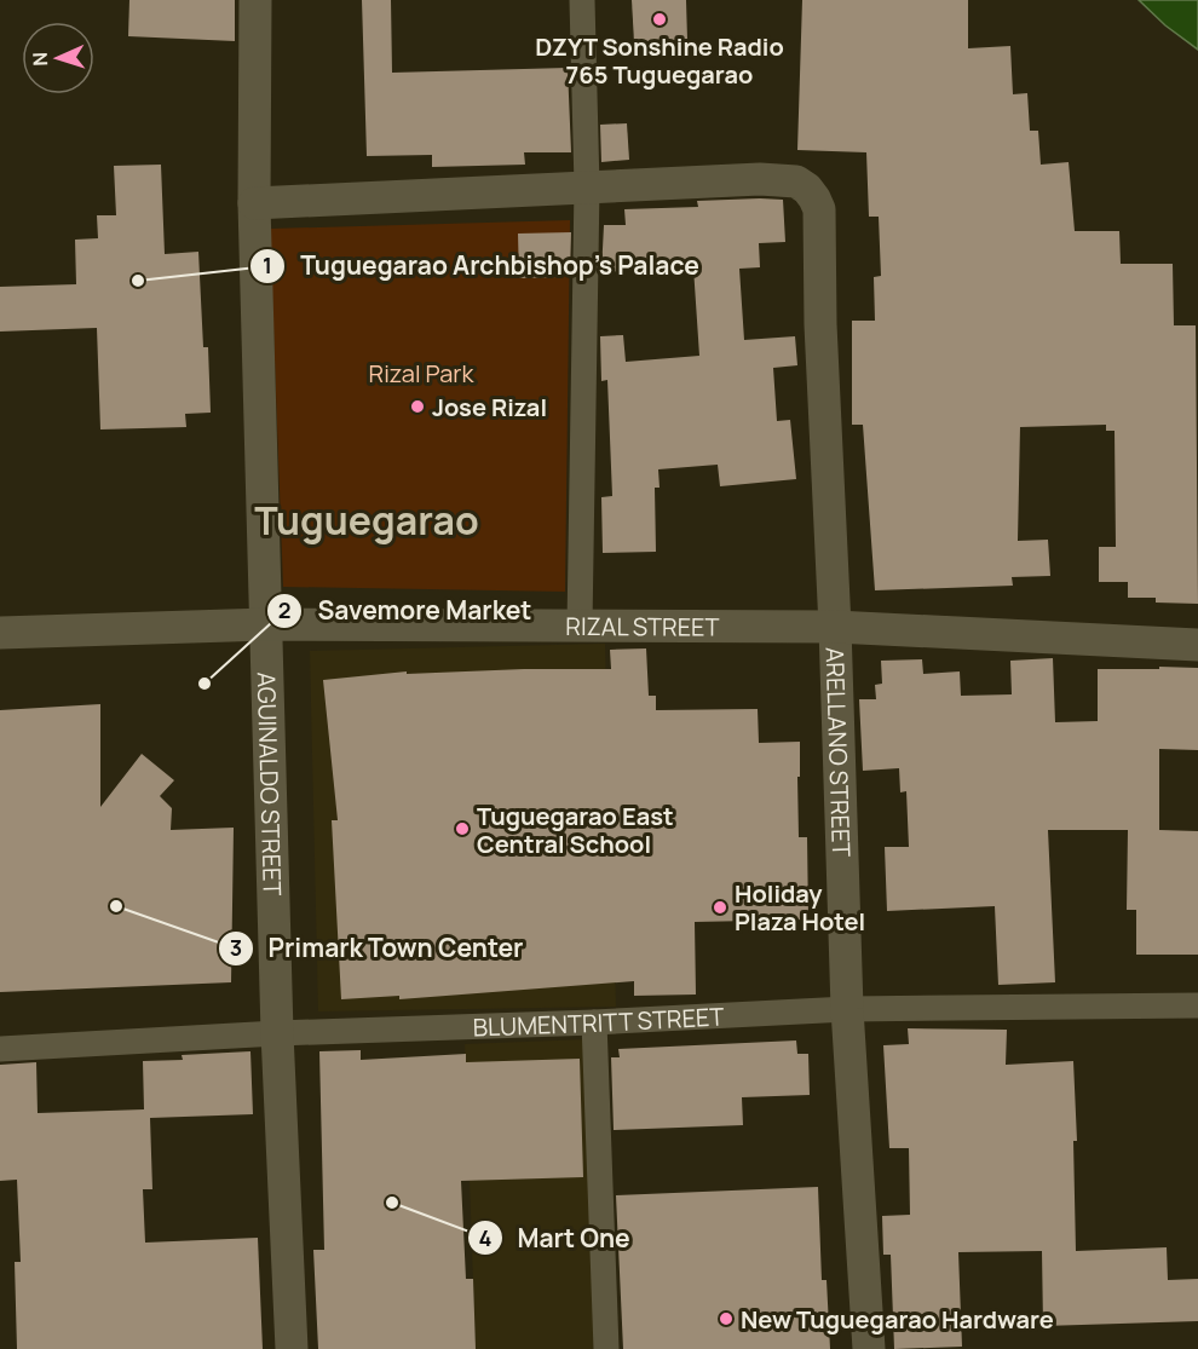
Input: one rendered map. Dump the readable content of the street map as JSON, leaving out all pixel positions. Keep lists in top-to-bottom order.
{
  "streets": {
    "street": [
      "RIZAL STREET",
      "ARELLANO STREET",
      "AGUINALDO STREET",
      "BLUMENTRITT STREET"
    ]
  },
  "crossings": [
    ["RIZAL STREET", "ARELLANO STREET"],
    ["RIZAL STREET", "AGUINALDO STREET"],
    ["ARELLANO STREET", "BLUMENTRITT STREET"],
    ["AGUINALDO STREET", "BLUMENTRITT STREET"]
  ],
  "districts": ["Tuguegarao"],
  "parks": ["Rizal Park"],
  "places": [
    "DZYT Sonshine Radio 765 Tuguegarao",
    "Tuguegarao Archbishop's Palace",
    "Jose Rizal",
    "Savemore Market",
    "Tuguegarao East Central School",
    "Primark Town Center",
    "Holiday Plaza Hotel",
    "Mart One",
    "New Tuguegarao Hardware"
  ],
  "north": "left"
}
